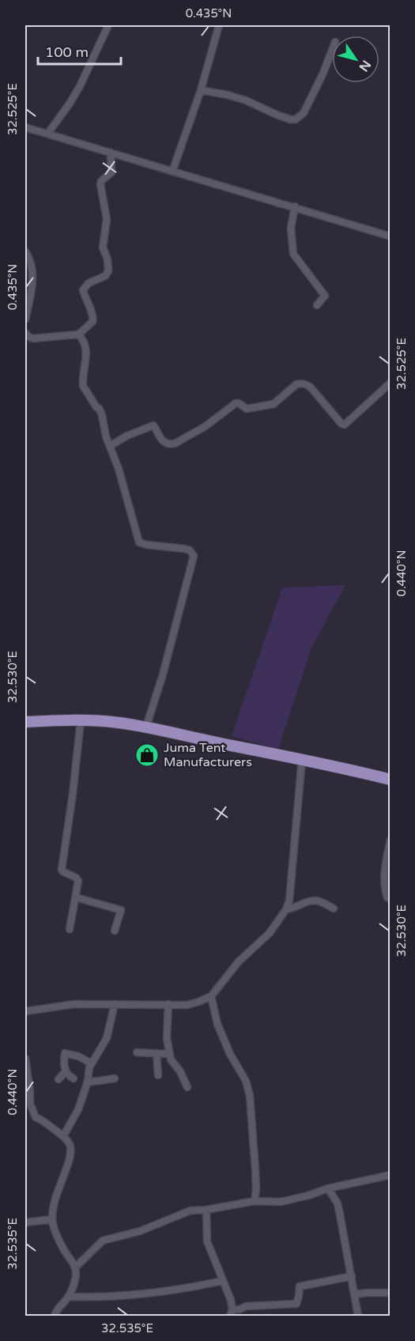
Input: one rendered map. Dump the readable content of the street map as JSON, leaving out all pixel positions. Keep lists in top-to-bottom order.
{
  "places": {
    "shop": ["Juma Tent Manufacturers"]
  },
  "scale_bar": "100 m",
  "north": "bottom right",
  "coordinates": [
    "0.435°N",
    "32.525°E",
    "0.440°N",
    "32.530°E",
    "32.535°E"
  ]
}
